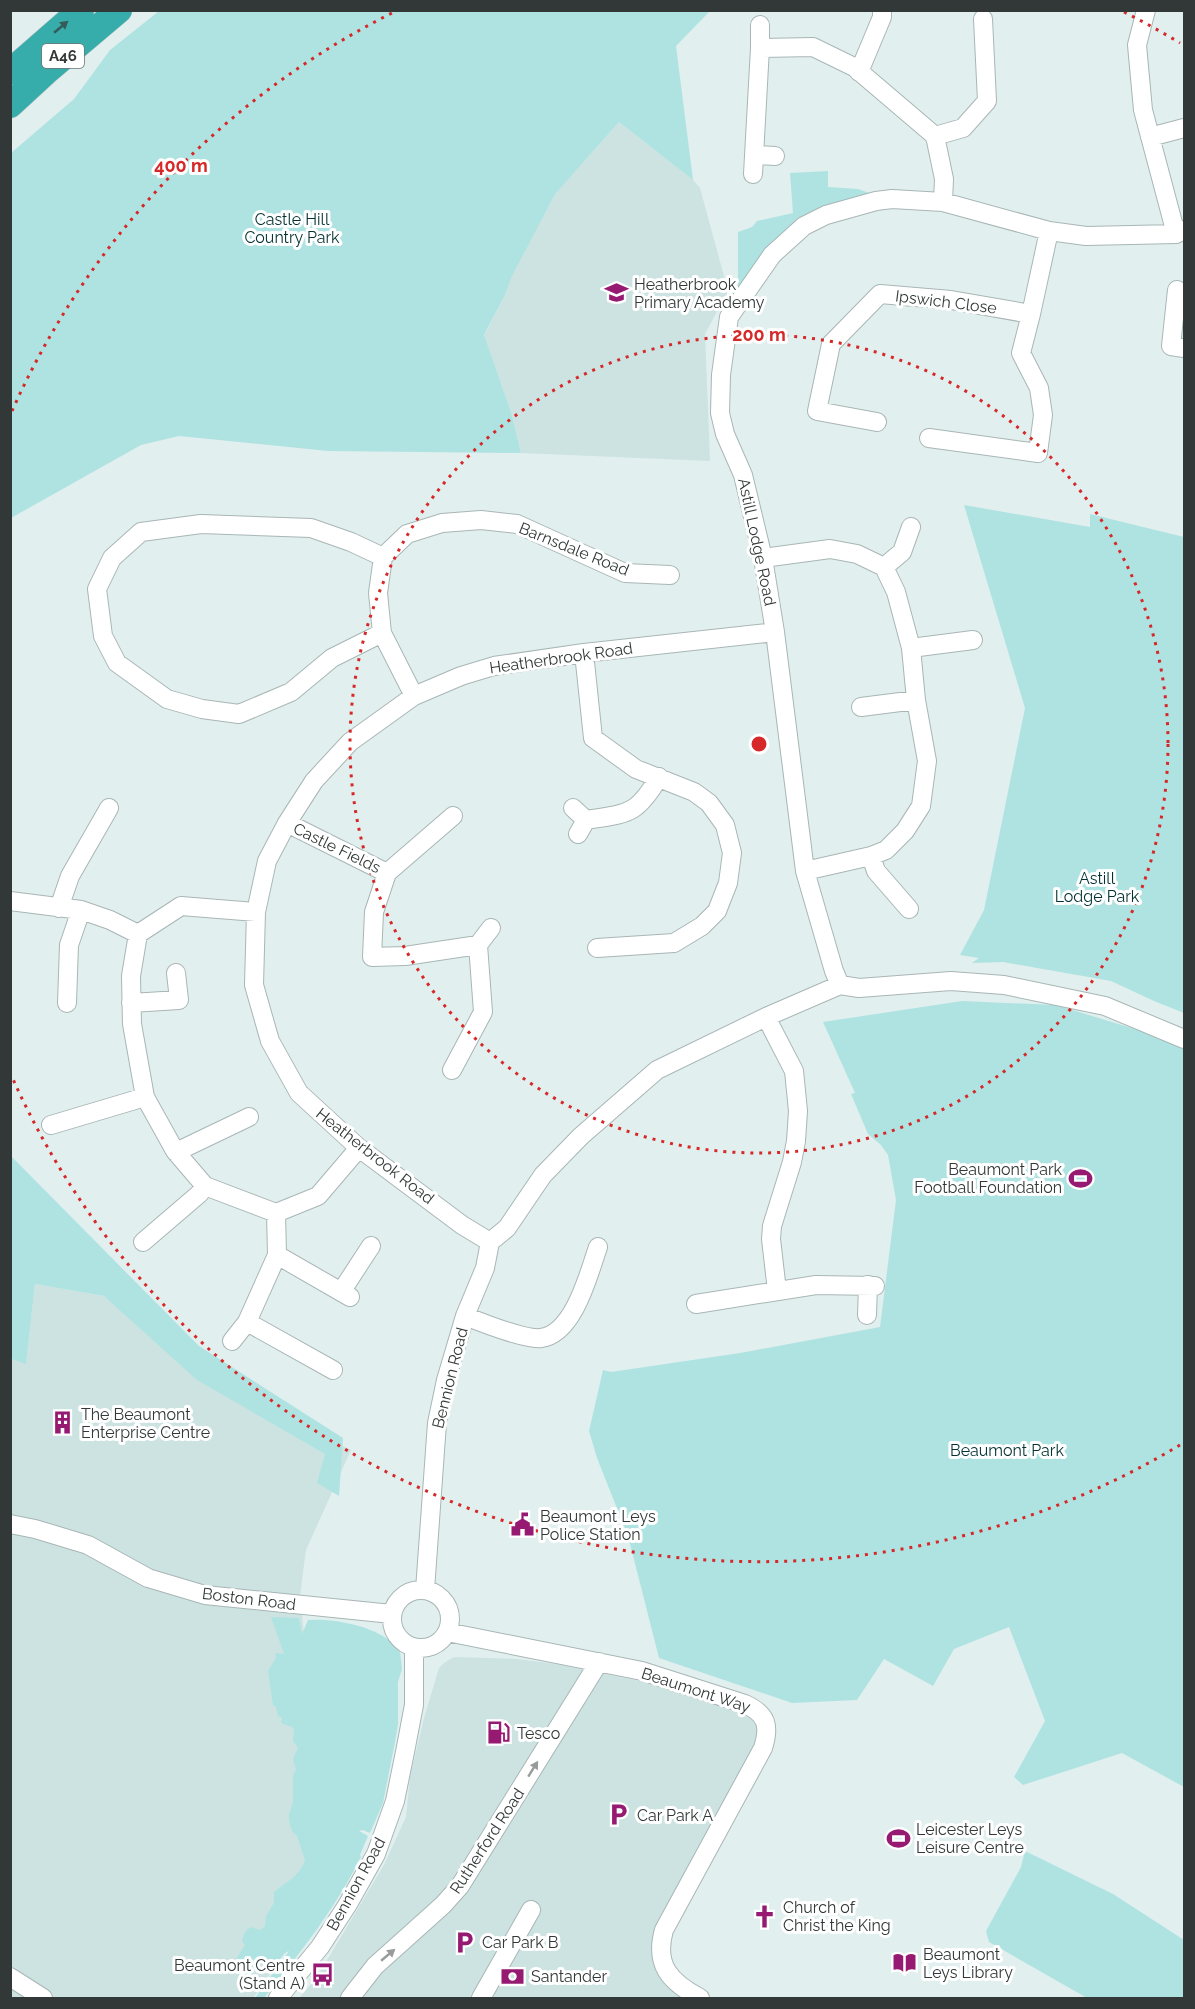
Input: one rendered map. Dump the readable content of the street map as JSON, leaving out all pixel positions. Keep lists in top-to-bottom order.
{
  "streets": {
    "highway": ["A46"],
    "street": [
      "Ipswich Close",
      "Astill Lodge Road",
      "Barnsdale Road",
      "Heatherbrook Road",
      "Castle Fields",
      "Bennion Road",
      "Boston Road",
      "Beaumont Way",
      "Rutherford Road"
    ]
  },
  "crossings": [
    ["Astill Lodge Road", "Heatherbrook Road"],
    ["Heatherbrook Road", "Castle Fields"],
    ["Heatherbrook Road", "Bennion Road"],
    ["Bennion Road", "Boston Road"],
    ["Bennion Road", "Beaumont Way"],
    ["Boston Road", "Beaumont Way"],
    ["Beaumont Way", "Rutherford Road"]
  ],
  "one_way": ["Rutherford Road"],
  "parks": ["Castle Hill Country Park", "Astill Lodge Park", "Beaumont Park"],
  "places": {
    "school or university": ["Heatherbrook Primary Academy"],
    "sports": ["Beaumont Park Football Foundation", "Leicester Leys Leisure Centre"],
    "building": ["The Beaumont Enterprise Centre"],
    "public building": ["Beaumont Leys Police Station"],
    "fuel station": ["Tesco"],
    "parking": ["Car Park A", "Car Park B"],
    "church": ["Church of Christ the King"],
    "library": ["Beaumont Leys Library"],
    "bus stop": ["Beaumont Centre (Stand A)"],
    "bank": ["Santander"]
  },
  "rings": ["400 m", "200 m"]
}
